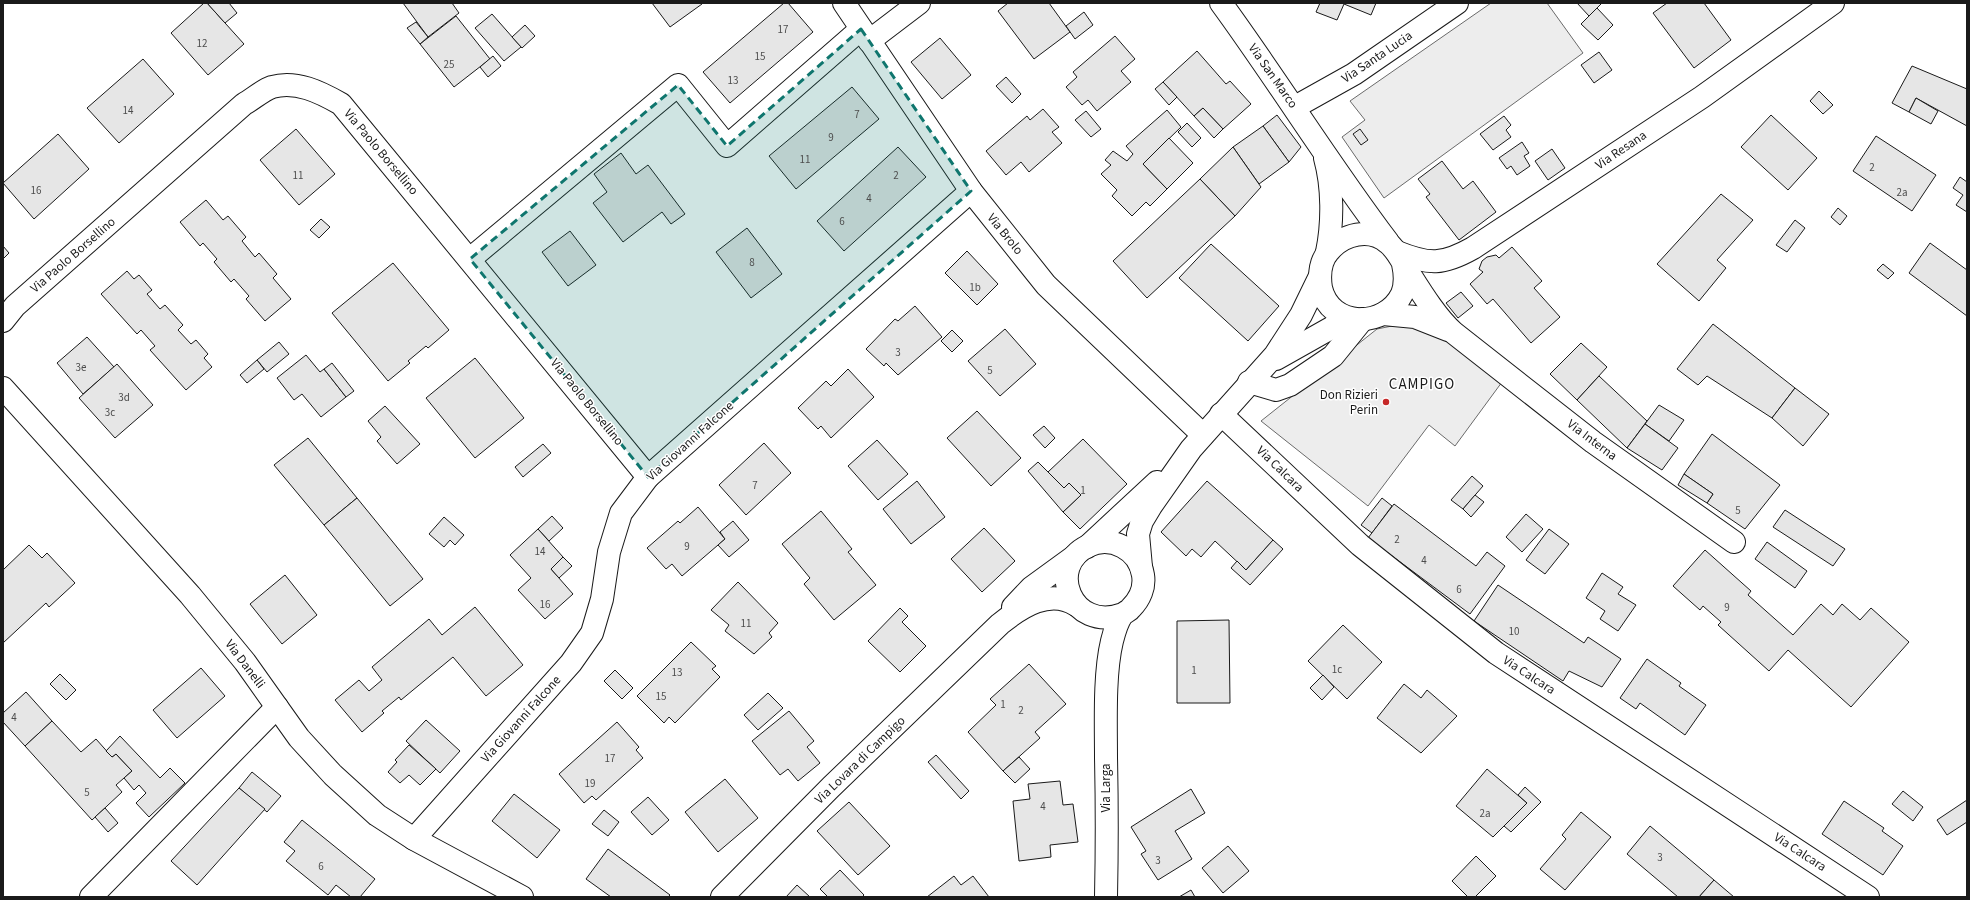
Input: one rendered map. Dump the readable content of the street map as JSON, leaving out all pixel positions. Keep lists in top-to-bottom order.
{
  "streets": {
    "street": [
      "Via Santa Lucia",
      "Via San Marco",
      "Via Resana",
      "Via Paolo Borsellino",
      "Via Brolo",
      "Via Interna",
      "Via Giovanni Falcone",
      "Via Calcara",
      "Via Danelli",
      "Via Lovara di Campigo",
      "Via Larga"
    ]
  },
  "crossings": [
    ["Via Santa Lucia", "Via San Marco"],
    ["Via San Marco", "Via Resana"],
    ["Via San Marco", "Via Interna"],
    ["Via San Marco", "Via Lovara di Campigo"],
    ["Via Resana", "Via Interna"],
    ["Via Resana", "Via Lovara di Campigo"],
    ["Via Paolo Borsellino", "Via Giovanni Falcone"],
    ["Via Brolo", "Via Giovanni Falcone"],
    ["Via Brolo", "Via Lovara di Campigo"],
    ["Via Interna", "Via Lovara di Campigo"],
    ["Via Giovanni Falcone", "Via Danelli"],
    ["Via Calcara", "Via Lovara di Campigo"],
    ["Via Lovara di Campigo", "Via Larga"]
  ],
  "districts": ["CAMPIGO"],
  "places": ["Don Rizieri Perin"],
  "house_numbers": [
    "17",
    "12",
    "15",
    "25",
    "13",
    "14",
    "7",
    "9",
    "11",
    "2",
    "11",
    "2",
    "16",
    "2a",
    "4",
    "6",
    "8",
    "1b",
    "3",
    "3e",
    "5",
    "3d",
    "3c",
    "7",
    "1",
    "5",
    "2",
    "9",
    "14",
    "4",
    "6",
    "16",
    "9",
    "11",
    "10",
    "1c",
    "1",
    "13",
    "15",
    "1",
    "2",
    "4",
    "17",
    "19",
    "5",
    "4",
    "2a",
    "3",
    "3",
    "6"
  ]
}
